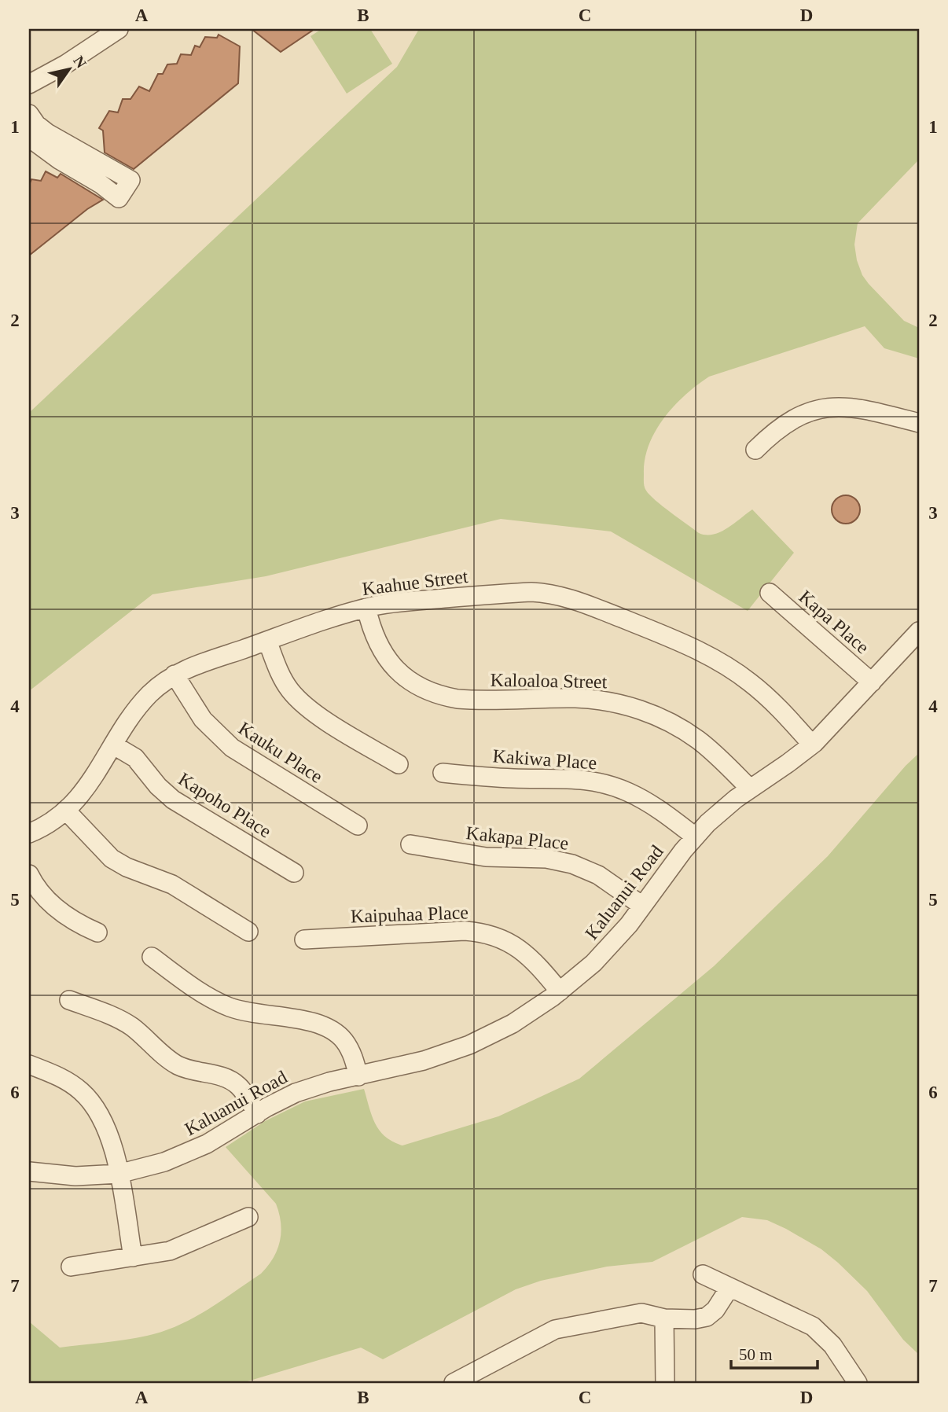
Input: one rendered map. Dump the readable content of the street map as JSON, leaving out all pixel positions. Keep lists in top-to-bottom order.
{
  "streets": {
    "street": [
      "Kaahue Street",
      "Kapa Place",
      "Kaloaloa Street",
      "Kauku Place",
      "Kakiwa Place",
      "Kapoho Place",
      "Kakapa Place",
      "Kaluanui Road",
      "Kaipuhaa Place"
    ]
  },
  "crossings": [
    ["Kaahue Street", "Kaloaloa Street"],
    ["Kaahue Street", "Kauku Place"],
    ["Kaahue Street", "Kapoho Place"],
    ["Kaahue Street", "Kaluanui Road"],
    ["Kapa Place", "Kaluanui Road"],
    ["Kaloaloa Street", "Kaluanui Road"],
    ["Kakiwa Place", "Kaluanui Road"],
    ["Kakapa Place", "Kaluanui Road"],
    ["Kaluanui Road", "Kaipuhaa Place"]
  ],
  "scale_bar": "50 m",
  "north": "top right",
  "grid": {
    "columns": [
      "A",
      "B",
      "C",
      "D"
    ],
    "rows": [
      "1",
      "2",
      "3",
      "4",
      "5",
      "6",
      "7"
    ]
  }
}
